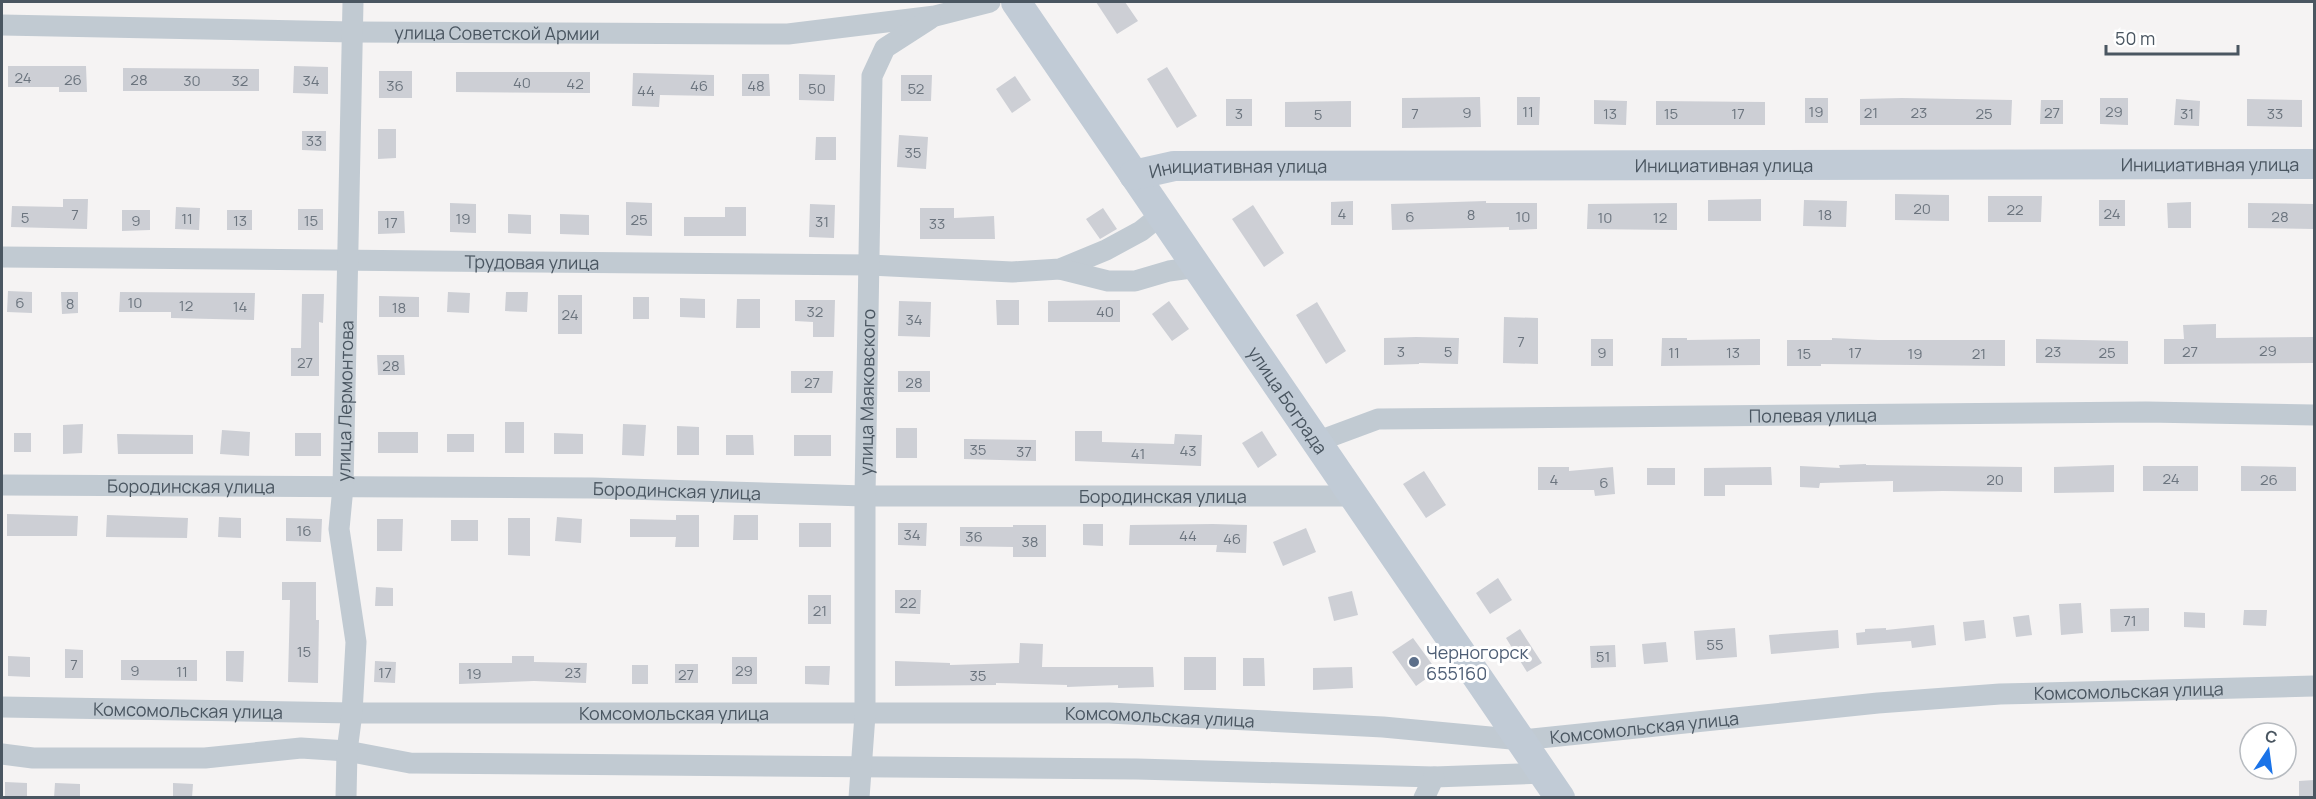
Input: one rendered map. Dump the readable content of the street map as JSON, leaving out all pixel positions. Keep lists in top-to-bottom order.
{
  "streets": {
    "street": [
      "улица Советской Армии",
      "Инициативная улица",
      "Трудовая улица",
      "улица Маяковского",
      "улица Лермонтова",
      "улица Бограда",
      "Полевая улица",
      "Бородинская улица",
      "Комсомольская улица"
    ]
  },
  "crossings": [
    ["улица Советской Армии", "улица Маяковского"],
    ["улица Советской Армии", "улица Лермонтова"],
    ["Инициативная улица", "улица Бограда"],
    ["Трудовая улица", "улица Маяковского"],
    ["Трудовая улица", "улица Лермонтова"],
    ["Трудовая улица", "улица Бограда"],
    ["улица Маяковского", "Бородинская улица"],
    ["улица Маяковского", "Комсомольская улица"],
    ["улица Лермонтова", "Бородинская улица"],
    ["улица Лермонтова", "Комсомольская улица"],
    ["улица Бограда", "Полевая улица"],
    ["улица Бограда", "Бородинская улица"],
    ["улица Бограда", "Комсомольская улица"]
  ],
  "places": ["Черногорск 655160"],
  "house_numbers": [
    "24",
    "26",
    "28",
    "30",
    "32",
    "34",
    "40",
    "42",
    "36",
    "46",
    "48",
    "50",
    "52",
    "44",
    "11",
    "19",
    "29",
    "9",
    "21",
    "23",
    "27",
    "3",
    "7",
    "13",
    "15",
    "17",
    "25",
    "31",
    "33",
    "5",
    "33",
    "35",
    "20",
    "22",
    "4",
    "24",
    "7",
    "8",
    "18",
    "6",
    "10",
    "28",
    "5",
    "10",
    "12",
    "11",
    "19",
    "25",
    "9",
    "13",
    "15",
    "31",
    "17",
    "33",
    "6",
    "10",
    "8",
    "12",
    "14",
    "18",
    "32",
    "40",
    "24",
    "34",
    "7",
    "29",
    "3",
    "5",
    "23",
    "27",
    "9",
    "11",
    "13",
    "17",
    "25",
    "15",
    "19",
    "21",
    "27",
    "28",
    "27",
    "28",
    "35",
    "43",
    "37",
    "41",
    "24",
    "4",
    "20",
    "26",
    "6",
    "16",
    "34",
    "44",
    "36",
    "46",
    "38",
    "22",
    "21",
    "71",
    "55",
    "15",
    "51",
    "7",
    "9",
    "29",
    "11",
    "17",
    "23",
    "19",
    "27",
    "35"
  ],
  "scale_bar": "50 m",
  "north": "top"
}
